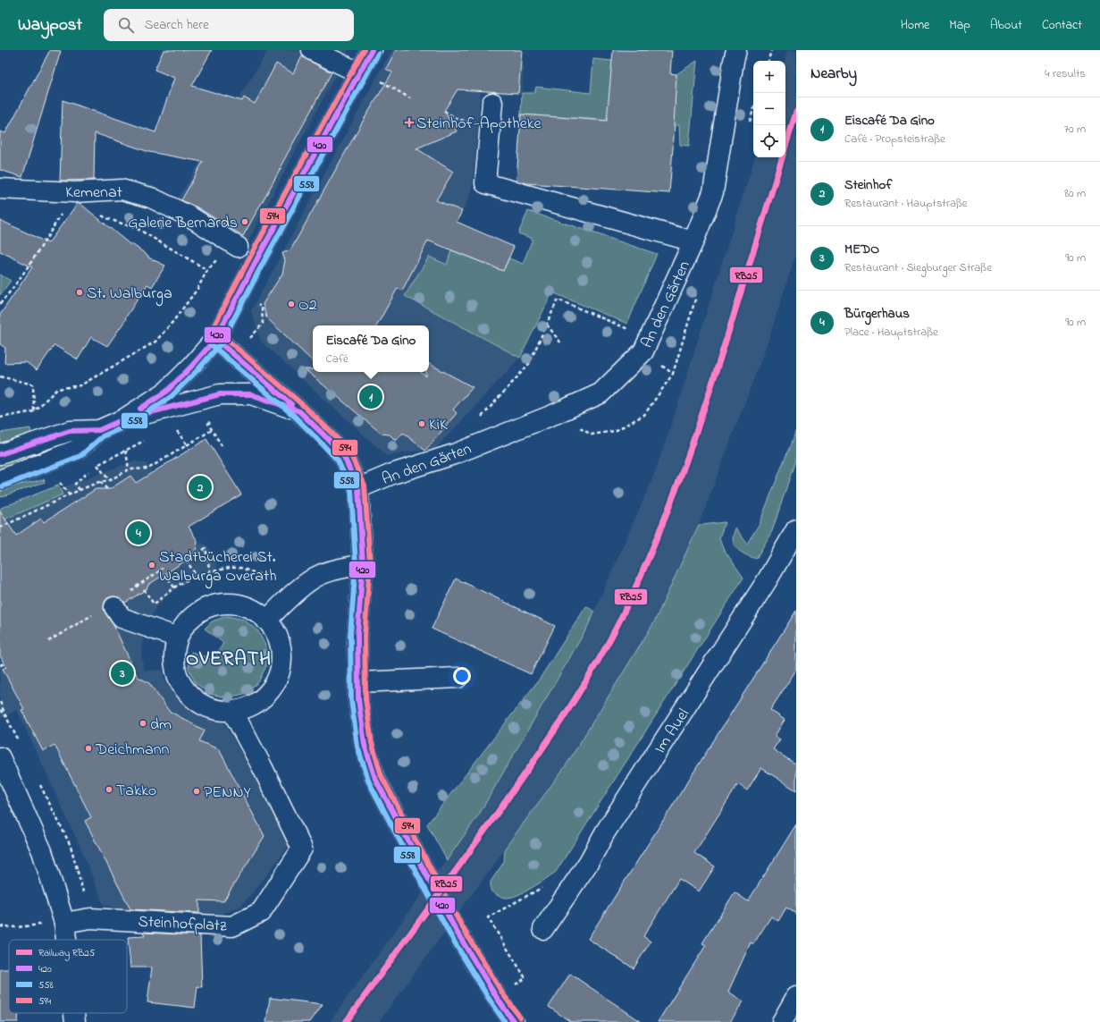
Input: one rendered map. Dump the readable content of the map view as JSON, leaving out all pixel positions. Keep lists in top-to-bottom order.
{
  "streets": {
    "street": [
      "Kemenat",
      "An den Gärten",
      "Im Auel",
      "Steinhofplatz"
    ]
  },
  "districts": ["OVERATH"],
  "places": {
    "health": ["Steinhof-Apotheke"],
    "other": [
      "Galerie Bernards",
      "St. Walburga",
      "O2",
      "KiK",
      "Stadtbücherei St. Walburga Overath",
      "dm",
      "Deichmann",
      "Takko",
      "PENNY"
    ]
  },
  "lines": [
    "transit line 420",
    "transit line 594",
    "transit line 558",
    "rail line RB25"
  ],
  "legend": [
    "Railway RB25",
    "420",
    "558",
    "594"
  ],
  "page": {
    "header": "Waypost",
    "search": "Search here",
    "nav": [
      "Home",
      "Map",
      "About",
      "Contact"
    ],
    "heading": ["Nearby", "4 results"],
    "map_buttons": ["+", "−"],
    "list": [
      {
        "mark": "1",
        "name": "Eiscafé Da Gino",
        "note": "Café · Propsteistraße",
        "value": "70 m"
      },
      {
        "mark": "2",
        "name": "Steinhof",
        "note": "Restaurant · Hauptstraße",
        "value": "80 m"
      },
      {
        "mark": "3",
        "name": "MEDO",
        "note": "Restaurant · Siegburger Straße",
        "value": "90 m"
      },
      {
        "mark": "4",
        "name": "Bürgerhaus",
        "note": "Place · Hauptstraße",
        "value": "90 m"
      }
    ],
    "popup": ["Eiscafé Da Gino", "Café"],
    "pins": [
      "1",
      "2",
      "4",
      "3"
    ]
  }
}
